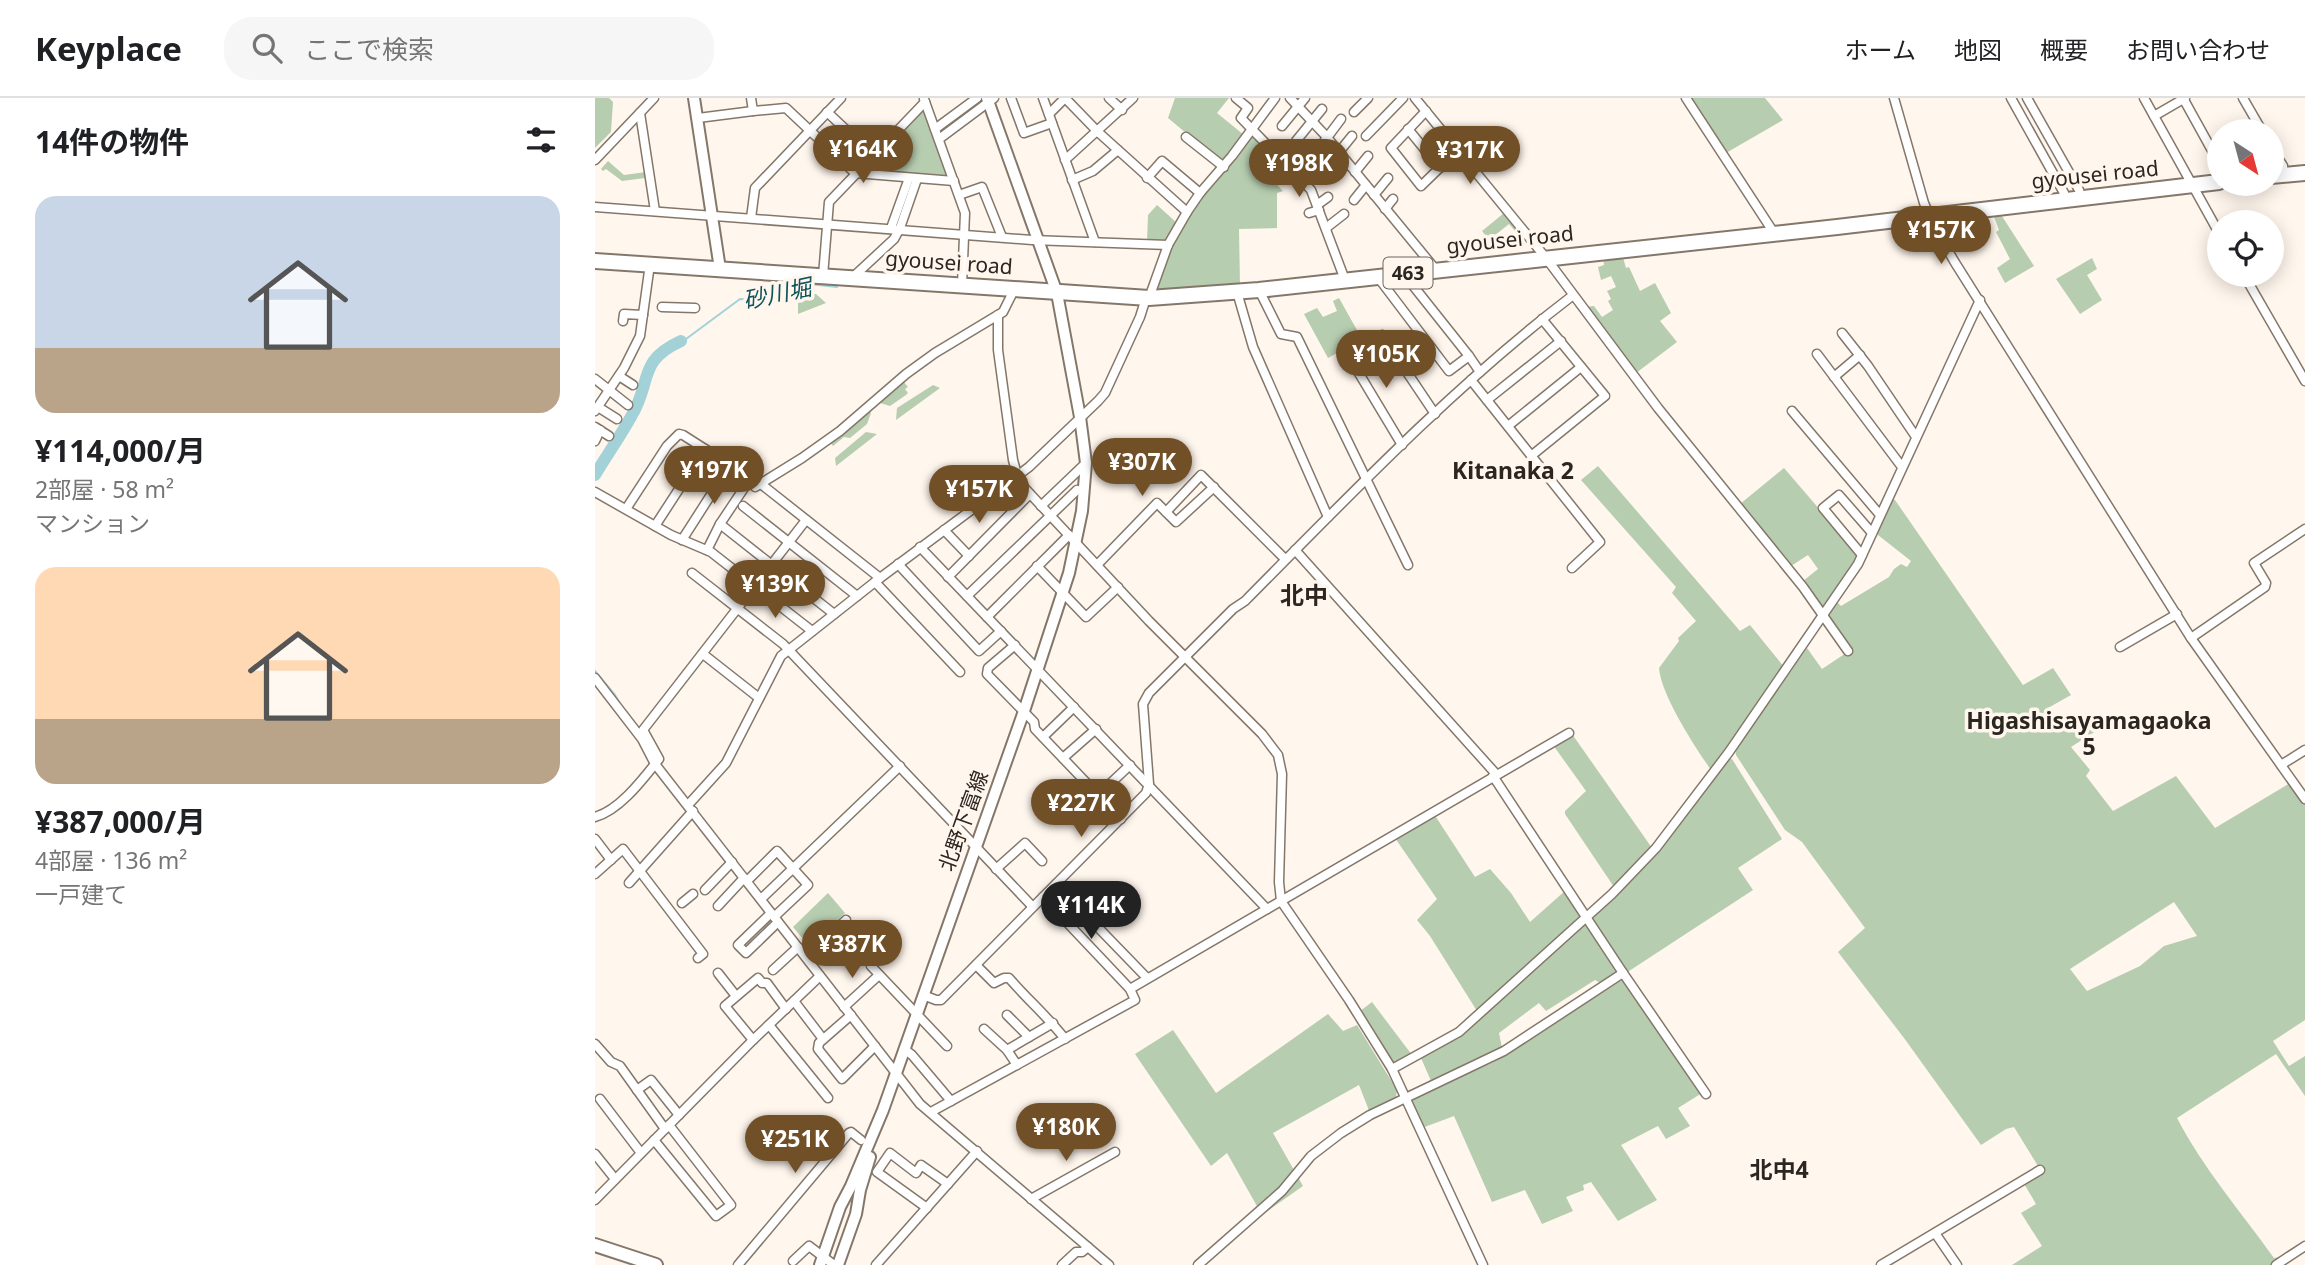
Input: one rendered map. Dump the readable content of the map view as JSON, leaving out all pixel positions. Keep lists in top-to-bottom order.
{
  "streets": {
    "highway": ["gyousei road", "463"],
    "street": ["北野下富線"]
  },
  "crossings": [
    ["gyousei road", "北野下富線"]
  ],
  "districts": [
    "Kitanaka 2",
    "北中",
    "Higashisayamagaoka 5",
    "北中4"
  ],
  "water": ["砂川堀"],
  "north": "bottom right",
  "page": {
    "header": "Keyplace",
    "search": "ここで検索",
    "nav": [
      "ホーム",
      "地図",
      "概要",
      "お問い合わせ"
    ],
    "heading": "14件の物件",
    "price": [
      "¥164K",
      "¥317K",
      "¥198K",
      "¥157K",
      "¥105K",
      "¥307K",
      "¥197K",
      "¥157K",
      "¥139K",
      "¥227K",
      "¥114K",
      "¥387K",
      "¥180K",
      "¥251K"
    ],
    "list": [
      {
        "name": "¥114,000/月",
        "note": "2部屋 · 58 m² · マンション"
      },
      {
        "name": "¥387,000/月",
        "note": "4部屋 · 136 m² · 一戸建て"
      }
    ]
  }
}
